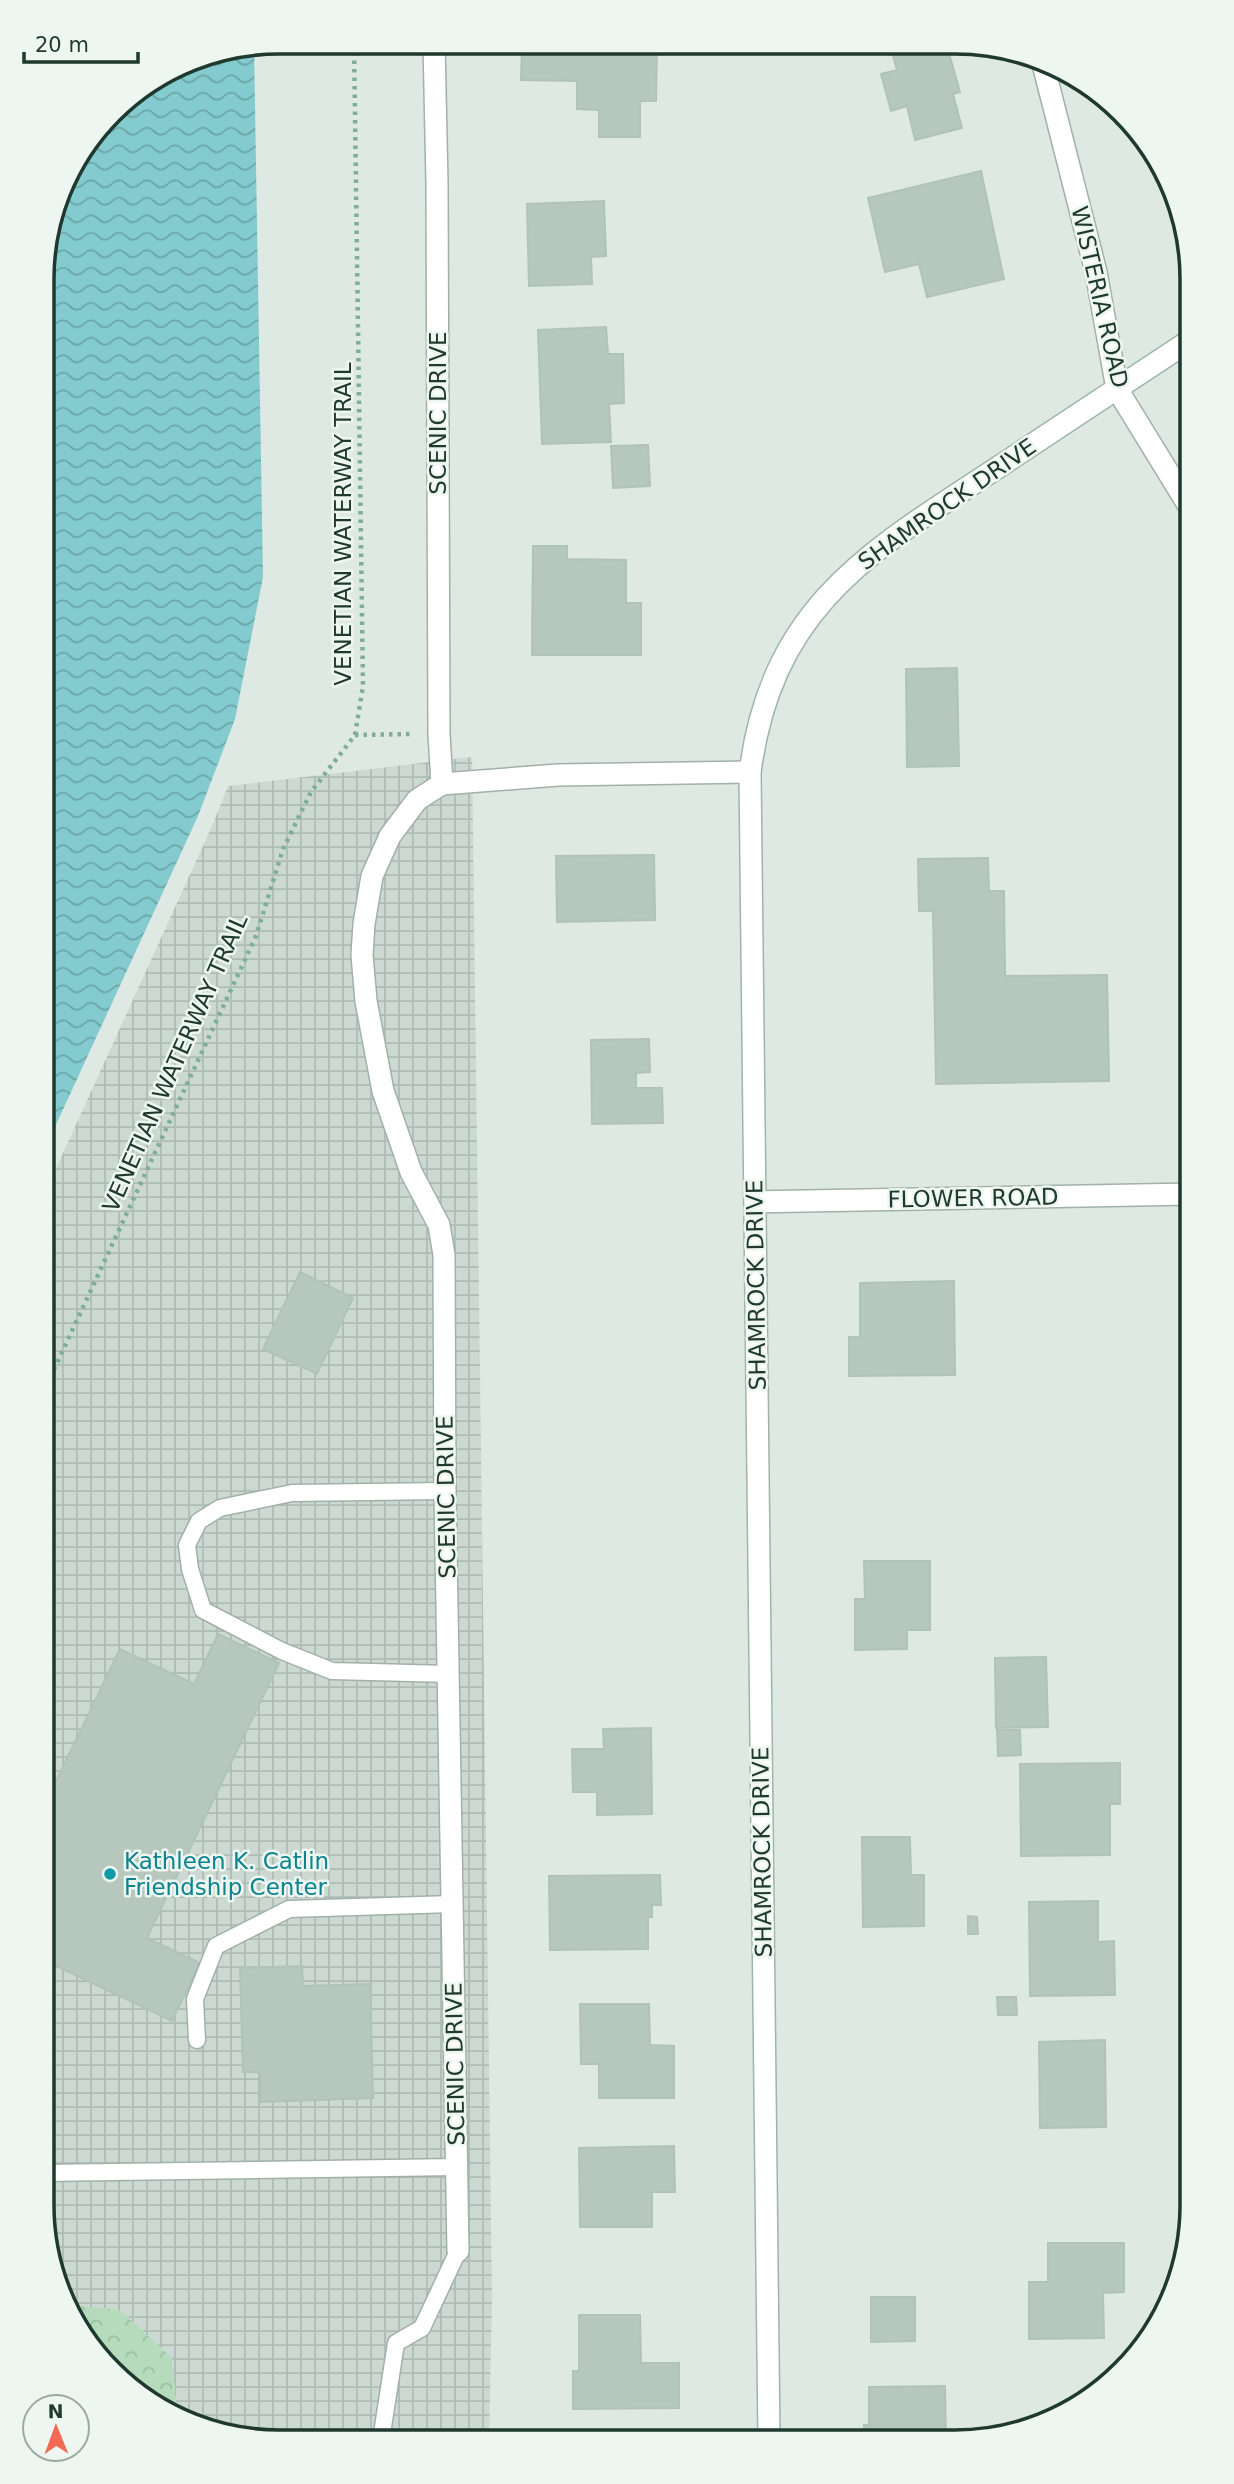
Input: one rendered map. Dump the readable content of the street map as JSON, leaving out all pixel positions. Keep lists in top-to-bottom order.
{
  "streets": {
    "street": [
      "WISTERIA ROAD",
      "SCENIC DRIVE",
      "SHAMROCK DRIVE",
      "FLOWER ROAD"
    ],
    "path": ["VENETIAN WATERWAY TRAIL"]
  },
  "crossings": [
    ["WISTERIA ROAD", "SHAMROCK DRIVE"],
    ["SHAMROCK DRIVE", "FLOWER ROAD"]
  ],
  "places": ["Kathleen K. Catlin Friendship Center"],
  "scale_bar": "20 m",
  "north": "top"
}
